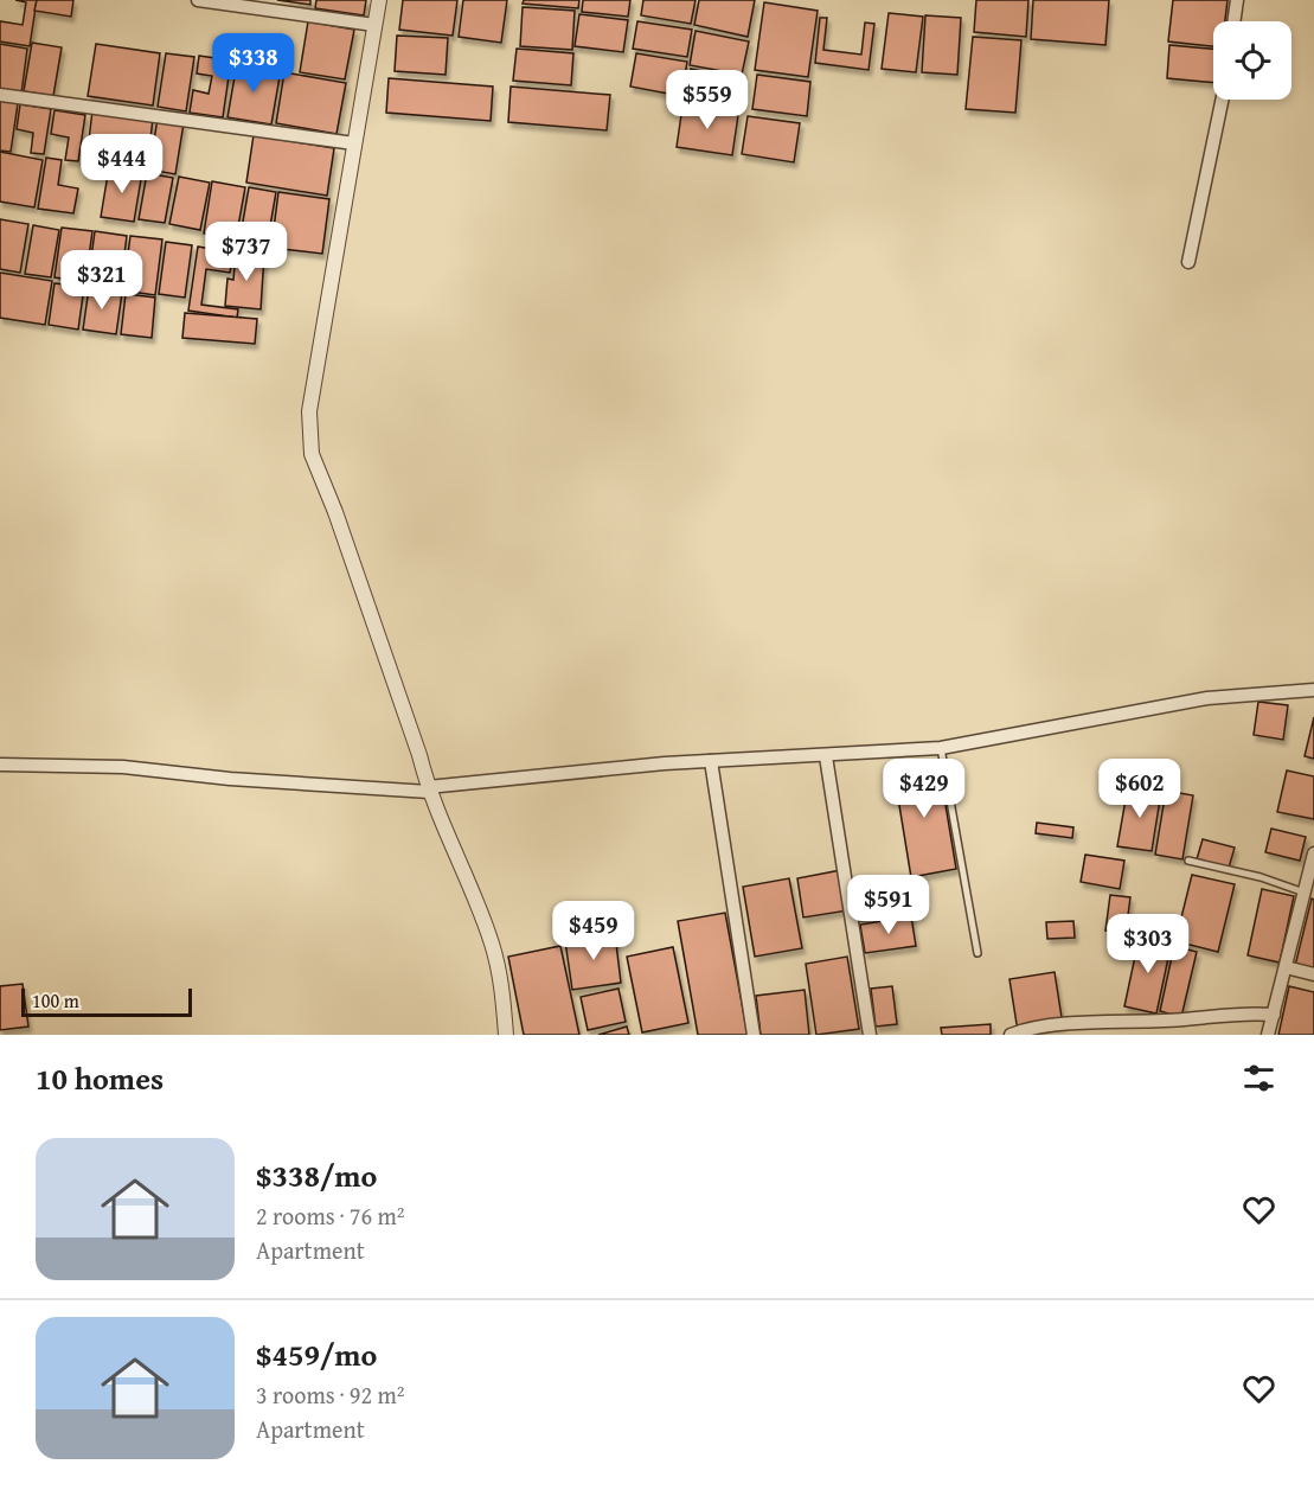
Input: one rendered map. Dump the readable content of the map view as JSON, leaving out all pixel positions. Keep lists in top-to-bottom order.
{
  "scale_bar": "100 m",
  "page": {
    "price": [
      "$338",
      "$559",
      "$444",
      "$737",
      "$321",
      "$429",
      "$602",
      "$591",
      "$459",
      "$303"
    ],
    "scale": "100 m",
    "heading": "10 homes",
    "list": [
      {
        "name": "$338/mo",
        "note": "2 rooms · 76 m² · Apartment"
      },
      {
        "name": "$459/mo",
        "note": "3 rooms · 92 m² · Apartment"
      }
    ]
  }
}
